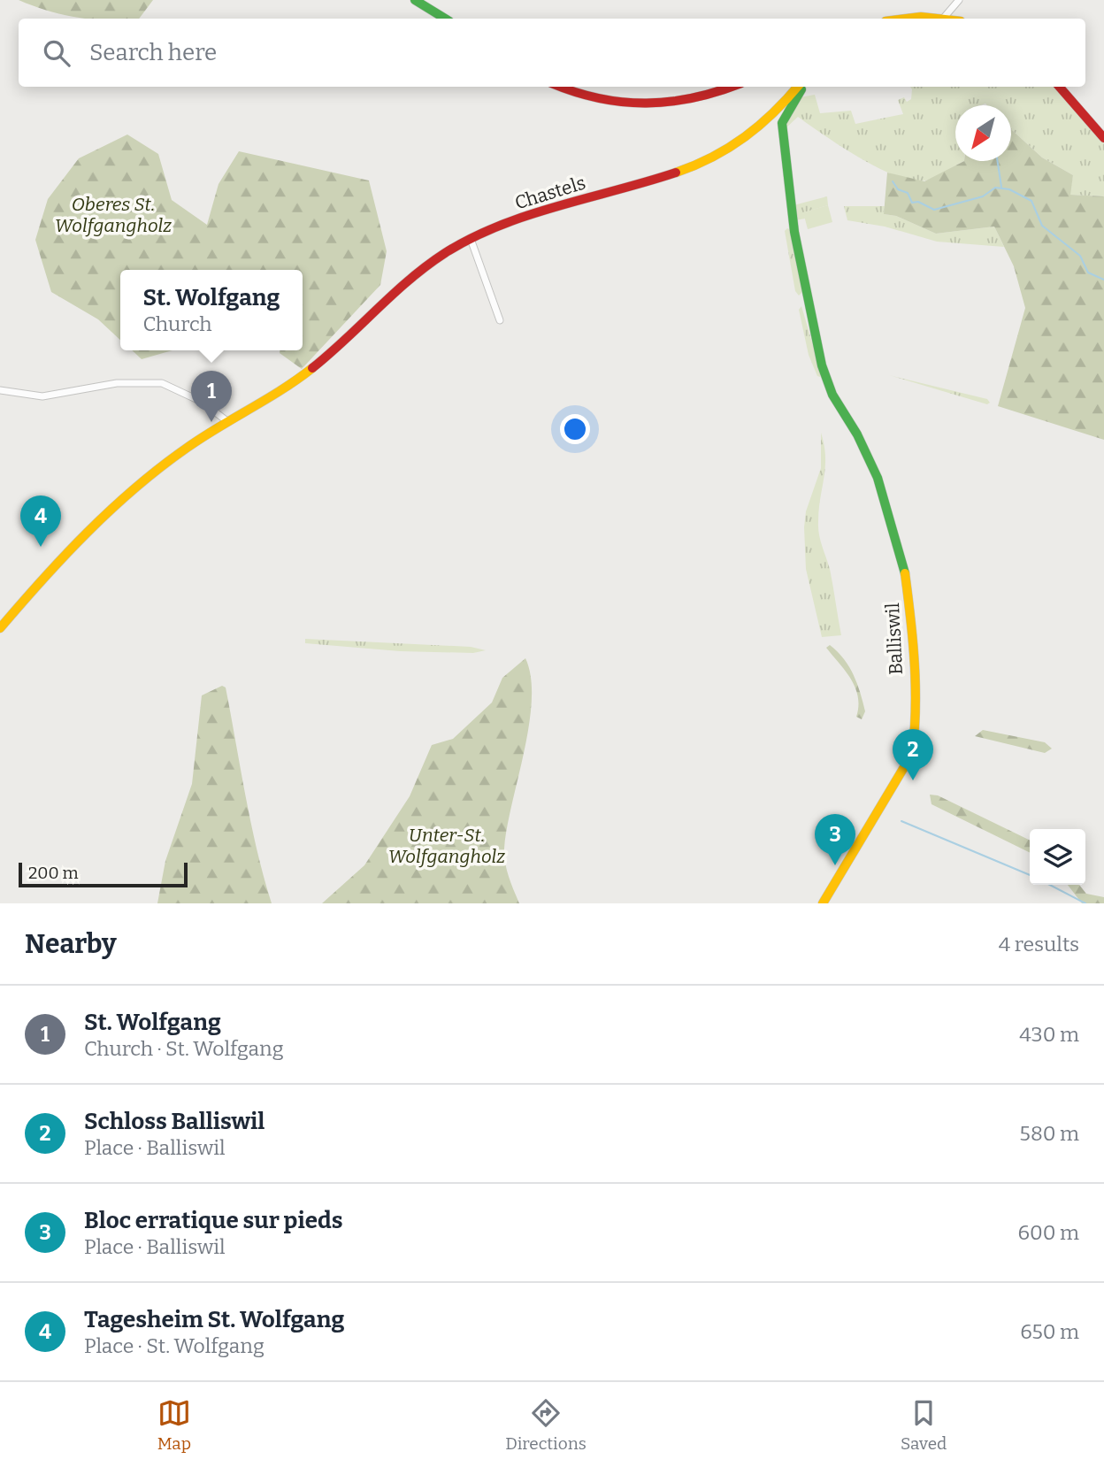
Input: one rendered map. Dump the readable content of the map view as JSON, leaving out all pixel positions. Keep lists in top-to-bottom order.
{
  "streets": {
    "main road": ["Chastels", "Balliswil"]
  },
  "crossings": [
    ["Chastels", "Balliswil"]
  ],
  "parks": ["Oberes St. Wolfgangholz", "Unter-St. Wolfgangholz"],
  "scale_bar": "200 m",
  "north": "bottom left",
  "page": {
    "search": "Search here",
    "popup": ["St. Wolfgang", "Church"],
    "pins": [
      "1",
      "4",
      "2",
      "3"
    ],
    "scale": "200 m",
    "heading": ["Nearby", "4 results"],
    "list": [
      {
        "mark": "1",
        "name": "St. Wolfgang",
        "note": "Church · St. Wolfgang",
        "value": "430 m"
      },
      {
        "mark": "2",
        "name": "Schloss Balliswil",
        "note": "Place · Balliswil",
        "value": "580 m"
      },
      {
        "mark": "3",
        "name": "Bloc erratique sur pieds",
        "note": "Place · Balliswil",
        "value": "600 m"
      },
      {
        "mark": "4",
        "name": "Tagesheim St. Wolfgang",
        "note": "Place · St. Wolfgang",
        "value": "650 m"
      }
    ],
    "nav": ["Map", "Directions", "Saved"]
  }
}
